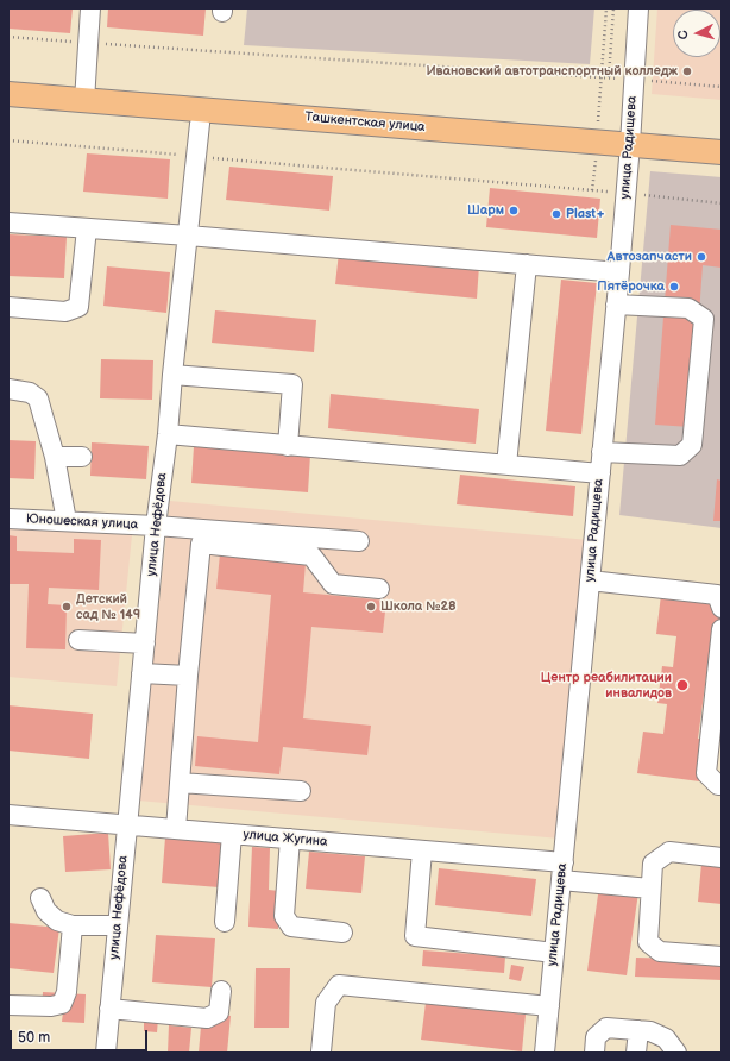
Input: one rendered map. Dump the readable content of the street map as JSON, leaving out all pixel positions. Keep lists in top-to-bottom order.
{
  "streets": {
    "main road": ["Ташкентская улица"],
    "street": [
      "улица Радищева",
      "Юношеская улица",
      "улица Нефёдова",
      "улица Жугина"
    ]
  },
  "crossings": [
    ["Ташкентская улица", "улица Радищева"],
    ["Ташкентская улица", "улица Нефёдова"],
    ["улица Радищева", "улица Жугина"],
    ["Юношеская улица", "улица Нефёдова"],
    ["улица Нефёдова", "улица Жугина"]
  ],
  "places": [
    "Ивановский автотранспортный колледж",
    "Шарм",
    "Plast+",
    "Автозапчасти",
    "Пятёрочка",
    "Детский сад № 149",
    "Школа №28",
    "Центр реабилитации инвалидов"
  ],
  "scale_bar": "50 m",
  "north": "left"
}
